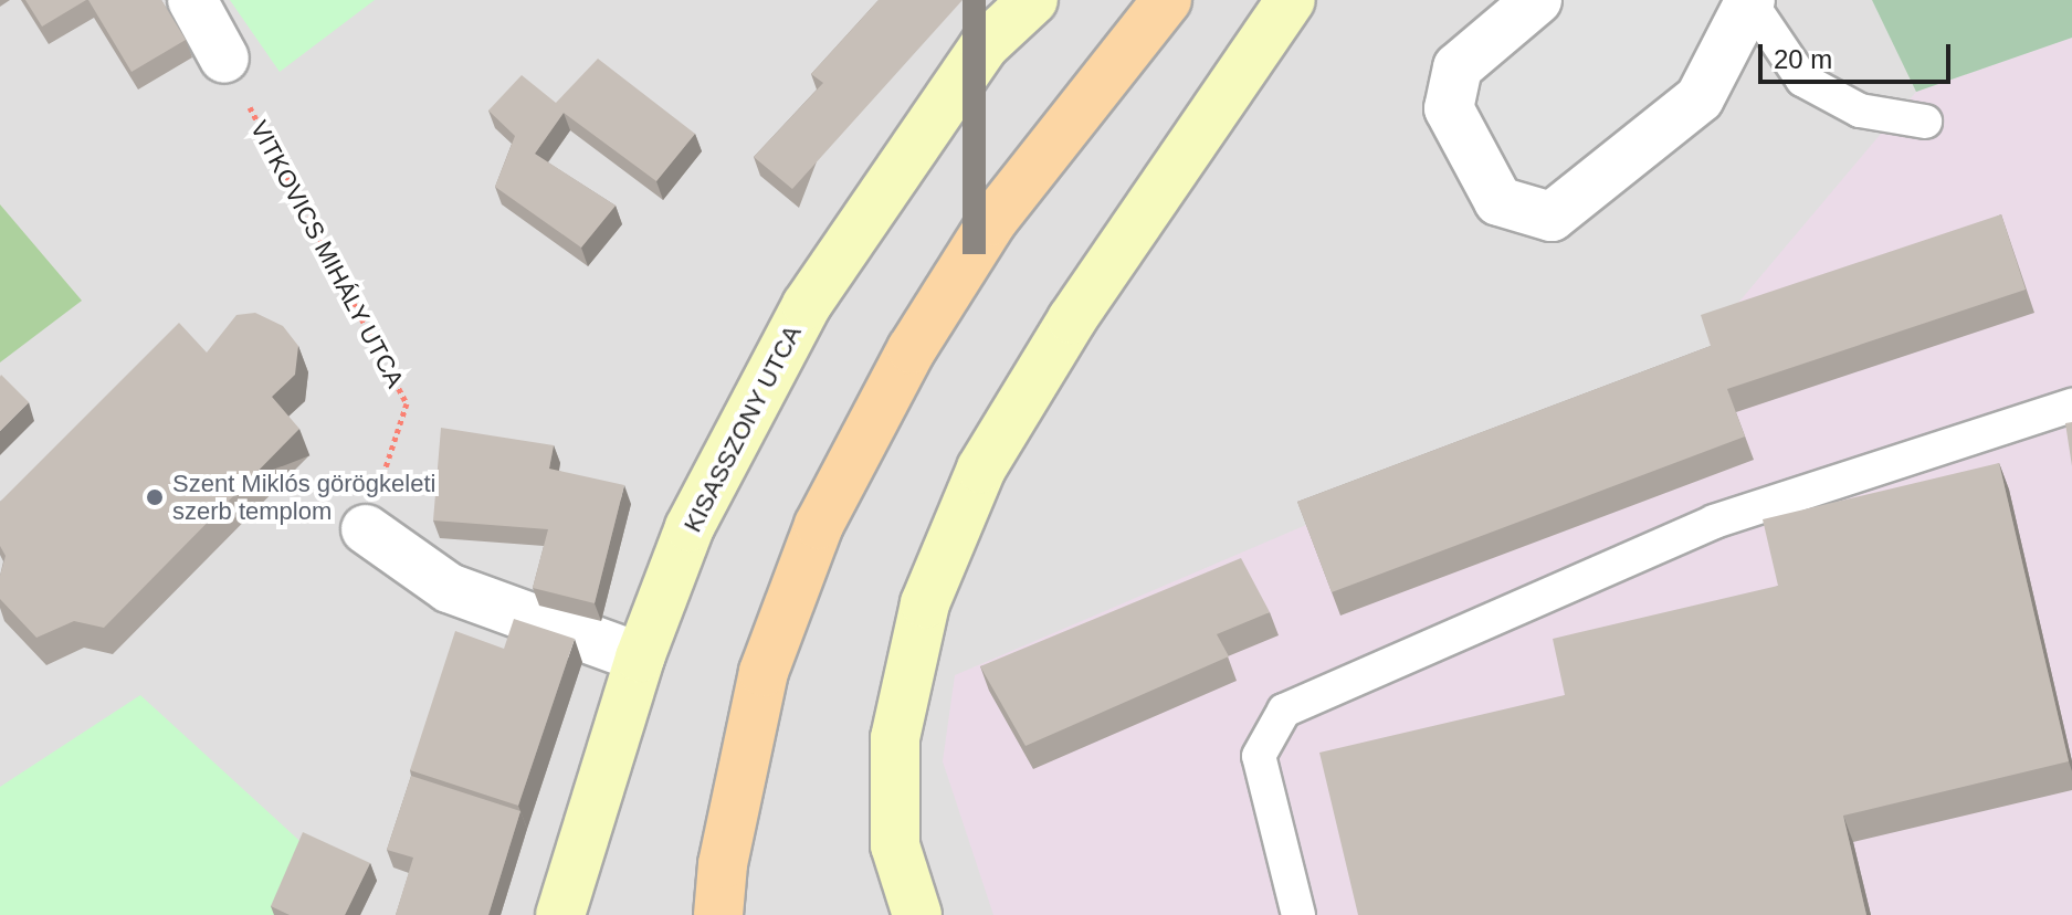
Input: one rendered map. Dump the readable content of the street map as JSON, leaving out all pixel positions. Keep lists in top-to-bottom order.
{
  "streets": {
    "main road": ["KISASSZONY UTCA"],
    "path": ["VITKOVICS MIHÁLY UTCA"]
  },
  "places": ["Szent Miklós görögkeleti szerb templom"],
  "scale_bar": "20 m"
}
